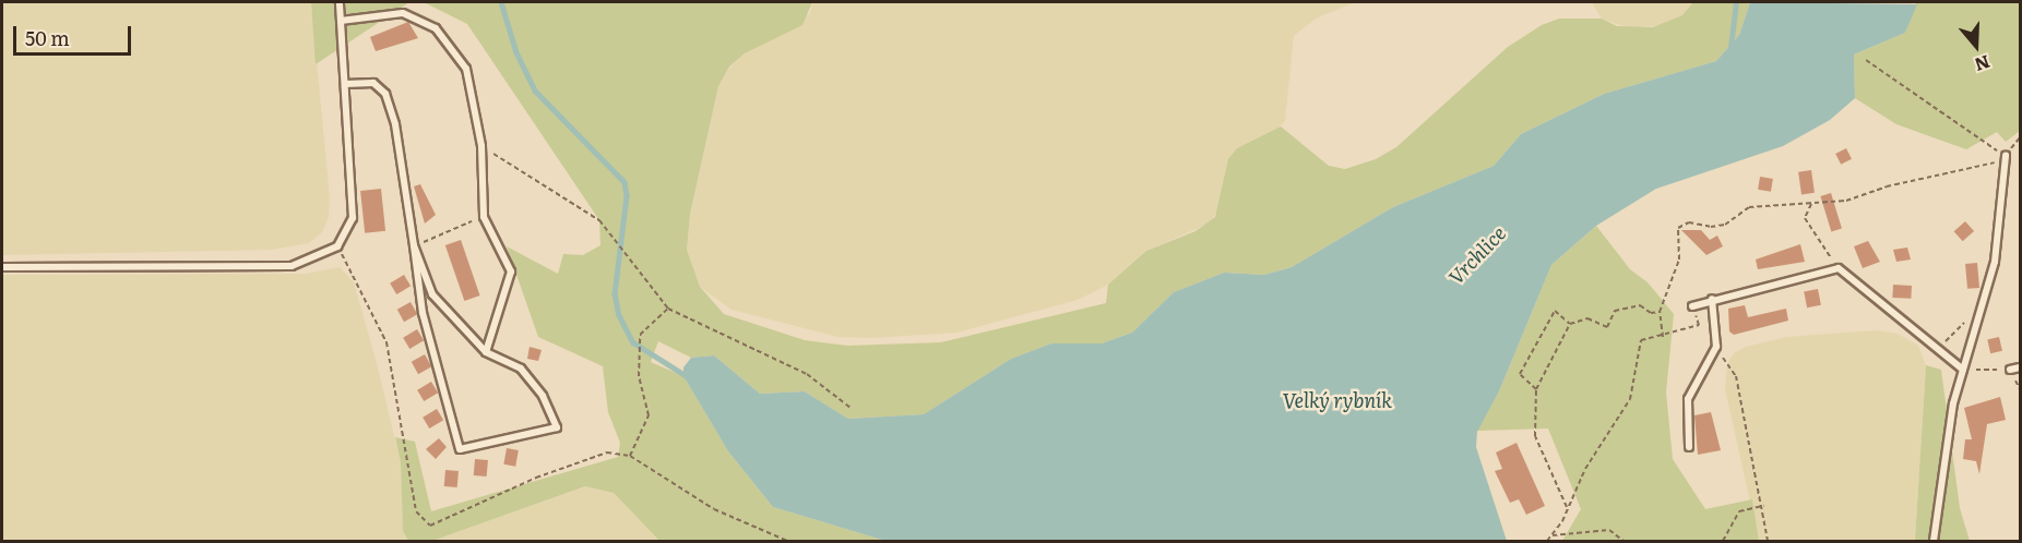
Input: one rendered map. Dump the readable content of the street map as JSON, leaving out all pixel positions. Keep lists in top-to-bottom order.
{
  "water": ["Vrchlice", "Velký rybník"],
  "scale_bar": "50 m",
  "north": "bottom"
}
